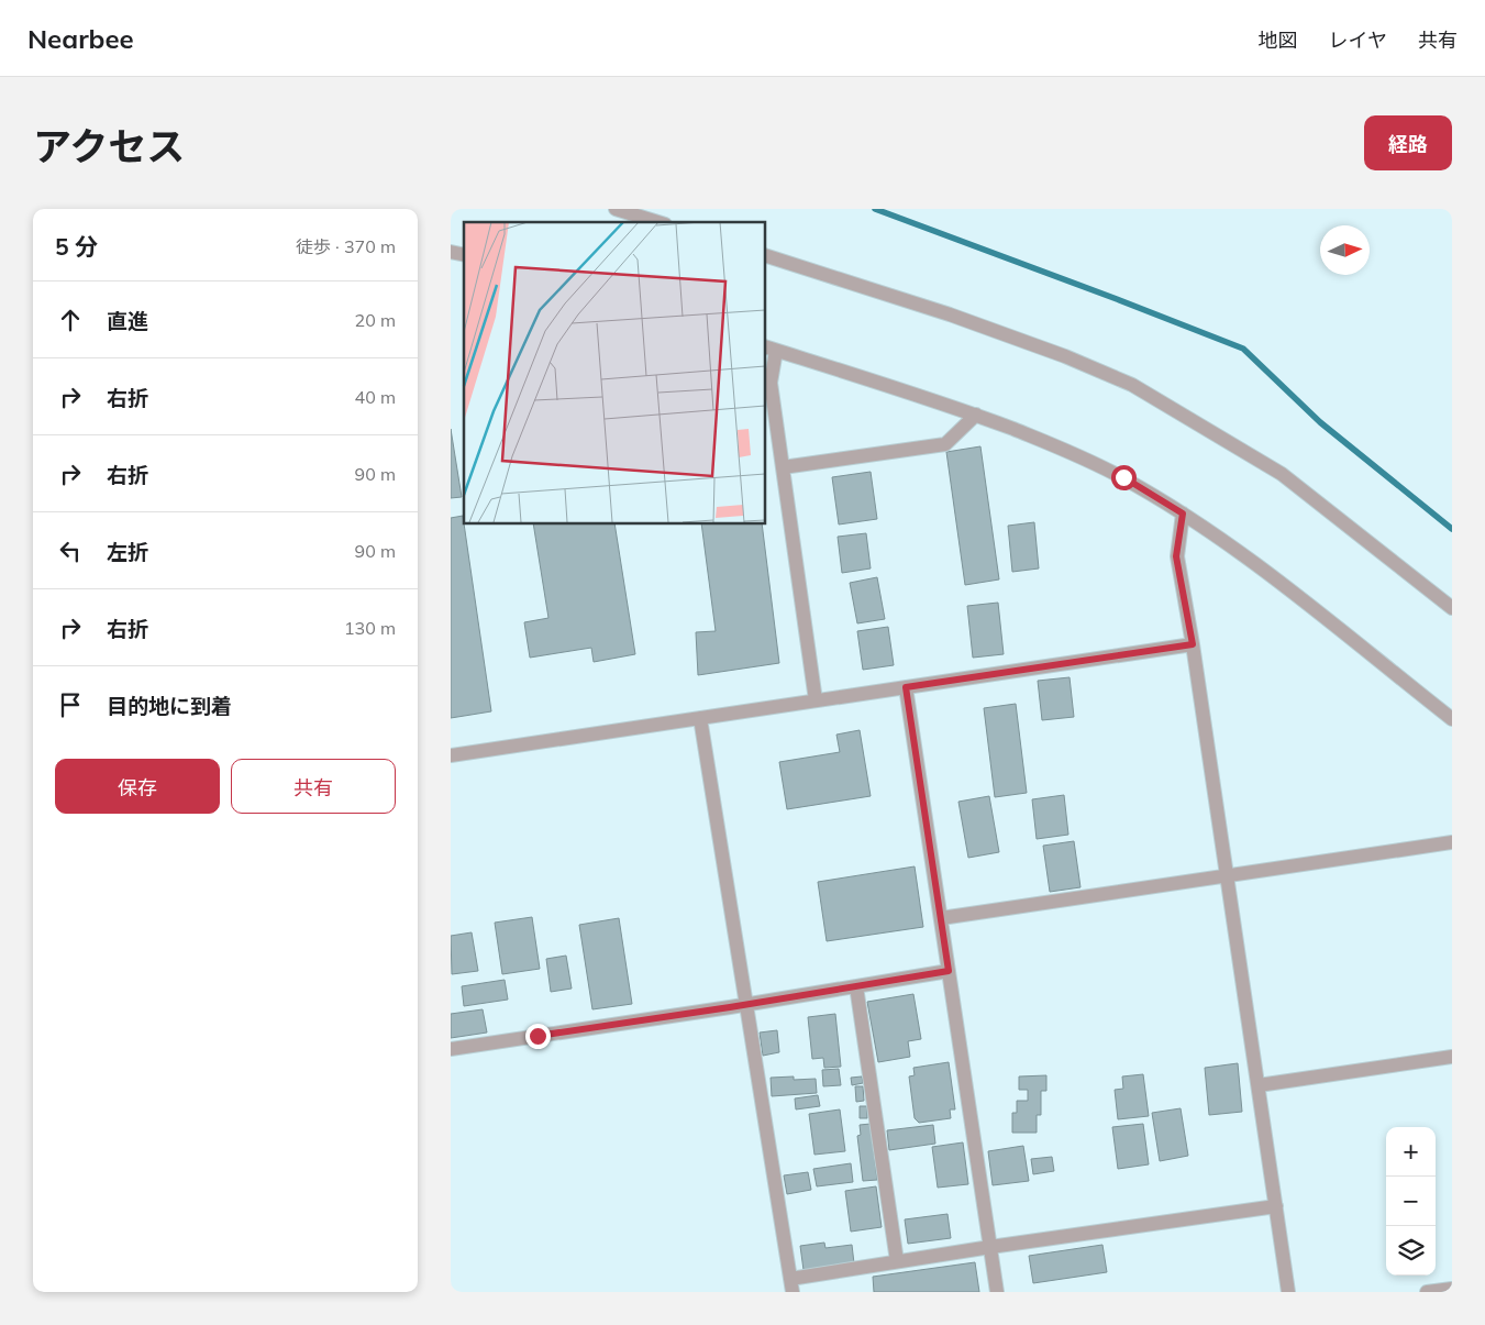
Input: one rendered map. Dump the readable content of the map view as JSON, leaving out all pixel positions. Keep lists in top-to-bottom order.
{
  "north": "right",
  "page": {
    "header": "Nearbee",
    "nav": ["地図", "レイヤ", "共有"],
    "title": "アクセス",
    "buttons": [
      "経路",
      ["保存", "共有"]
    ],
    "heading": ["5 分", "徒歩 · 370 m"],
    "list": [
      ["直進", "20 m"],
      ["右折", "40 m"],
      ["右折", "90 m"],
      ["左折", "90 m"],
      ["右折", "130 m"],
      "目的地に到着"
    ],
    "map_buttons": ["+", "−"]
  }
}
